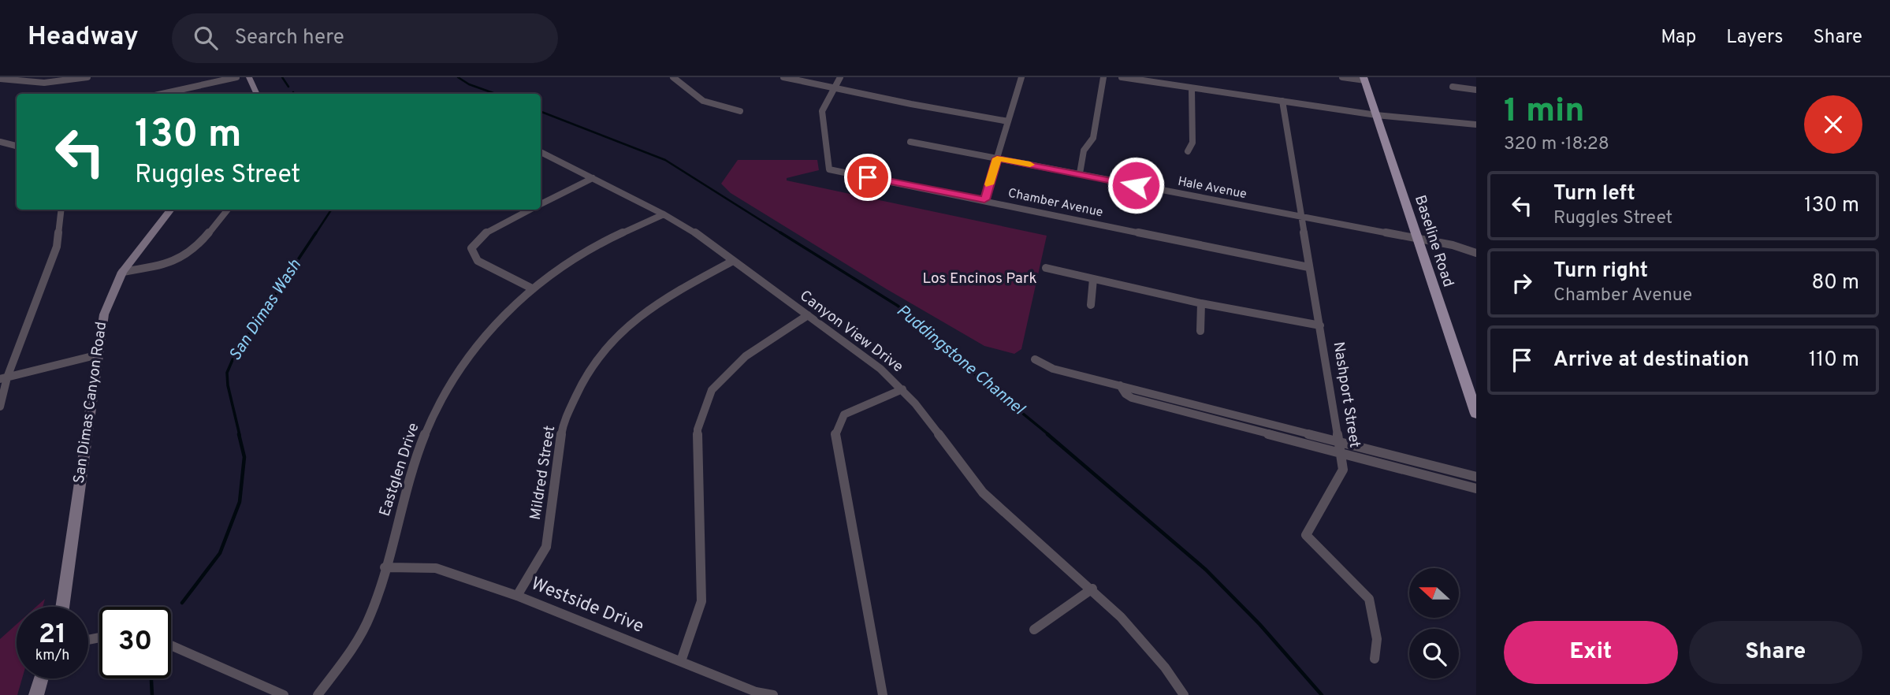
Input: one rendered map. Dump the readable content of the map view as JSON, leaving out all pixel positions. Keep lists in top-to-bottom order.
{
  "streets": {
    "main road": ["Baseline Road"],
    "street": [
      "Hale Avenue",
      "Chamber Avenue",
      "Canyon View Drive",
      "Nashport Street",
      "San Dimas Canyon Road",
      "Eastglen Drive",
      "Mildred Street",
      "Westside Drive"
    ]
  },
  "crossings": [
    ["Hale Avenue", "Baseline Road"],
    ["Hale Avenue", "Nashport Street"],
    ["Chamber Avenue", "Nashport Street"],
    ["Canyon View Drive", "Eastglen Drive"],
    ["Canyon View Drive", "Mildred Street"],
    ["Eastglen Drive", "Westside Drive"],
    ["Mildred Street", "Westside Drive"]
  ],
  "water": ["San Dimas Wash", "Puddingstone Channel"],
  "parks": ["Los Encinos Park"],
  "north": "left",
  "page": {
    "header": "Headway",
    "search": "Search here",
    "nav": ["Map", "Layers", "Share"],
    "heading": ["1 min", "320 m · 18:28"],
    "turn": ["130 m", "Ruggles Street"],
    "list": [
      {
        "name": "Turn left",
        "note": "Ruggles Street",
        "value": "130 m"
      },
      {
        "name": "Turn right",
        "note": "Chamber Avenue",
        "value": "80 m"
      },
      {
        "name": "Arrive at destination",
        "value": "110 m"
      }
    ],
    "speed": "21 km/h",
    "limit": "30",
    "buttons": ["Exit", "Share"]
  }
}
